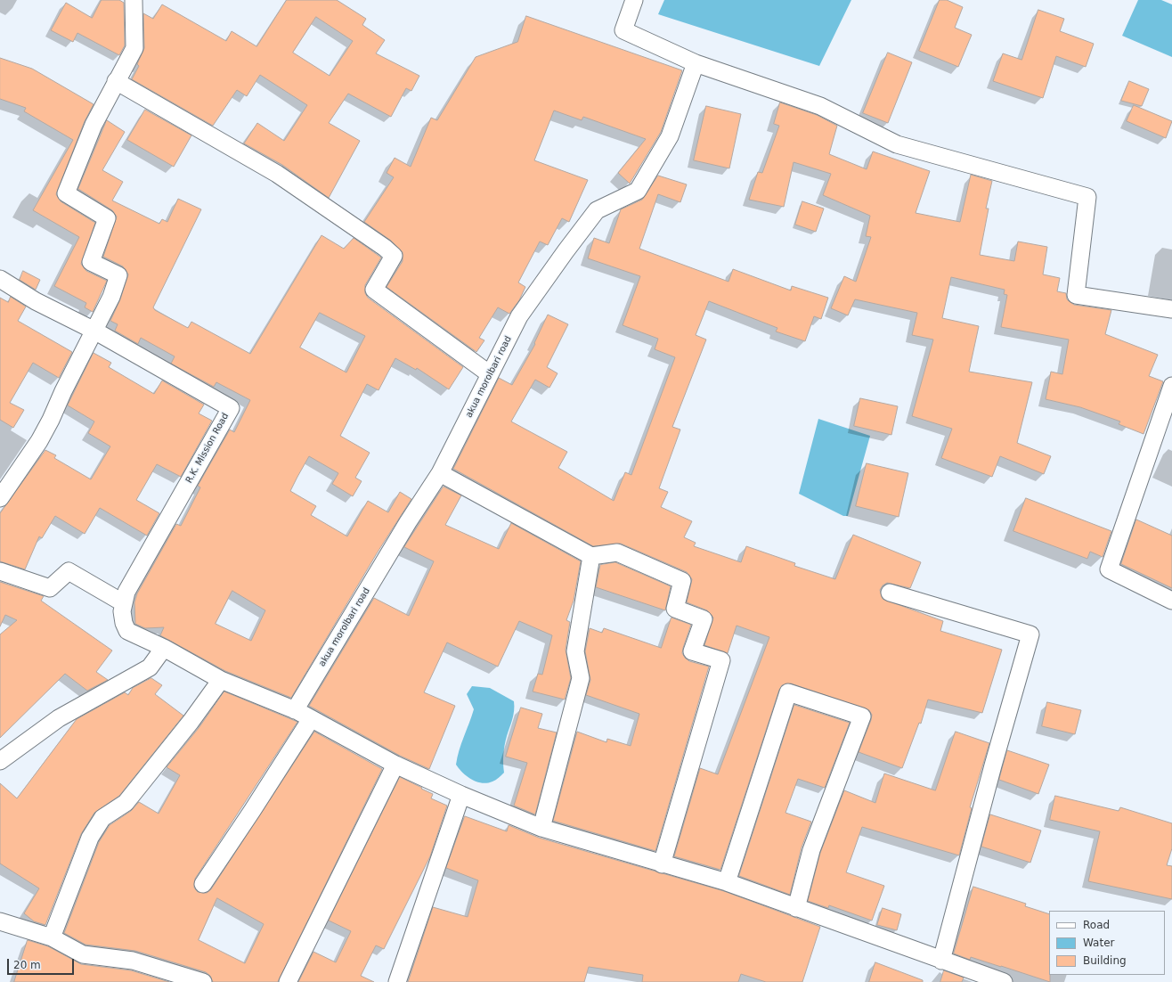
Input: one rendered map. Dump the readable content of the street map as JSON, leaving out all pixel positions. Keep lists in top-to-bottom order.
{
  "streets": {
    "street": ["akua morolbari road", "R.K. Mission Road"]
  },
  "crossings": [
    ["akua morolbari road", "R.K. Mission Road"]
  ],
  "legend": ["Road", "Water", "Building"],
  "scale_bar": "20 m"
}
